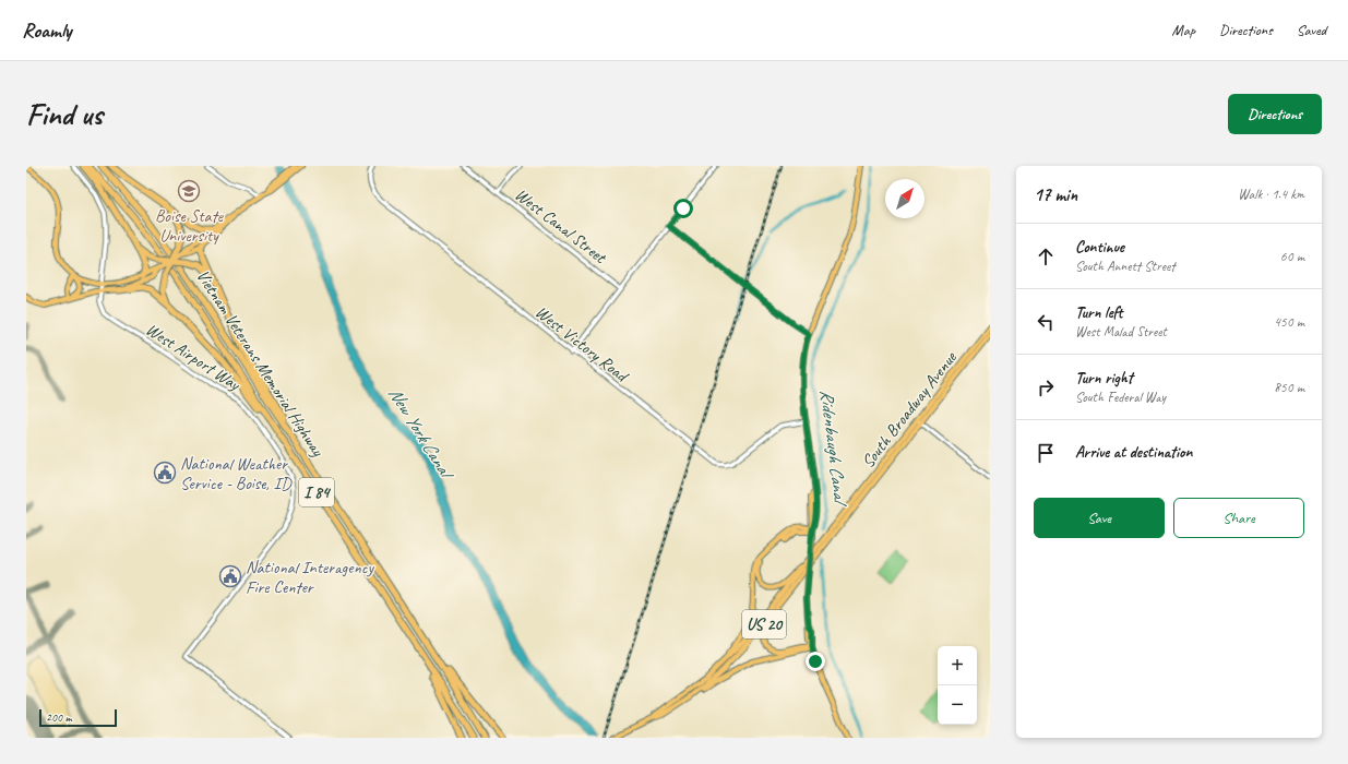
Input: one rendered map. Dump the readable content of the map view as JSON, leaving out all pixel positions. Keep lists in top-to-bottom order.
{
  "streets": {
    "highway": ["Vietnam Veterans Memorial Highway", "I 84"],
    "main road": ["South Broadway Avenue", "US 20"],
    "street": ["West Canal Street", "West Victory Road", "West Airport Way"]
  },
  "water": ["New York Canal", "Ridenbaugh Canal"],
  "places": {
    "school or university": ["Boise State University"],
    "public building": ["National Weather Service - Boise, ID", "National Interagency Fire Center"]
  },
  "scale_bar": "200 m",
  "north": "top right",
  "page": {
    "header": "Roamly",
    "nav": ["Map", "Directions", "Saved"],
    "buttons": [
      "Directions",
      ["Save", "Share"]
    ],
    "title": "Find us",
    "heading": ["17 min", "Walk · 1.4 km"],
    "list": [
      ["Continue", "South Annett Street", "60 m"],
      ["Turn left", "West Malad Street", "450 m"],
      ["Turn right", "South Federal Way", "850 m"],
      "Arrive at destination"
    ],
    "map_buttons": ["+", "−"],
    "scale": "200 m"
  }
}
